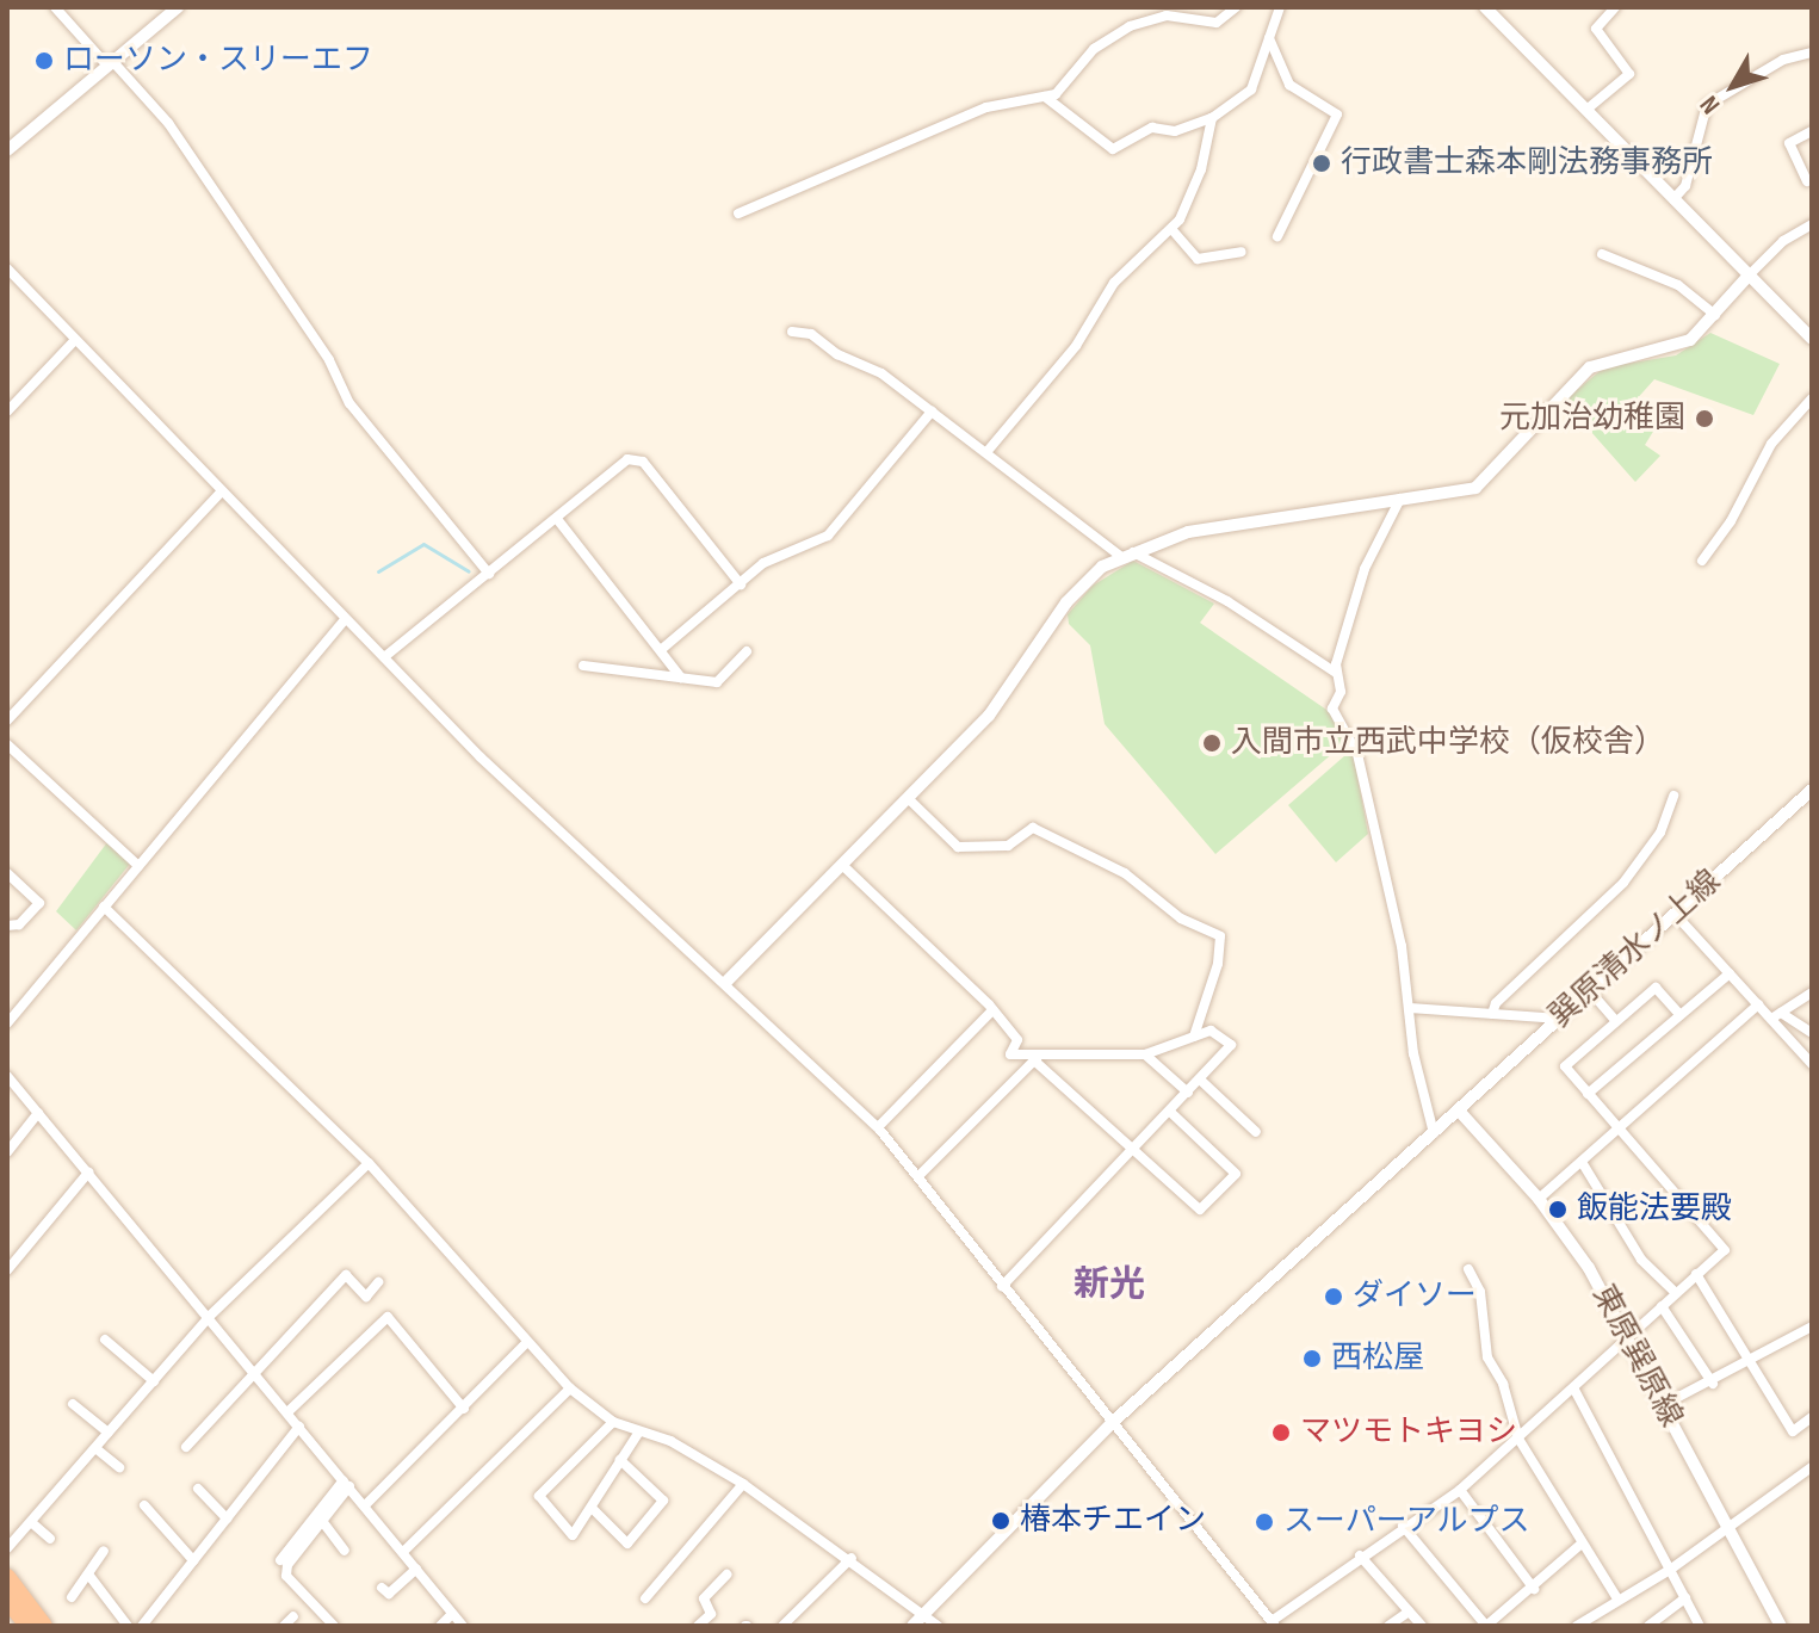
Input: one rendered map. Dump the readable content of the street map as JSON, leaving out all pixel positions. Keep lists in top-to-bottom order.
{
  "streets": {
    "street": ["巽原清水ノ上線", "東原巽原線"]
  },
  "crossings": [
    ["巽原清水ノ上線", "東原巽原線"]
  ],
  "districts": ["新光"],
  "places": [
    "ローソン・スリーエフ",
    "行政書士森本剛法務事務所",
    "元加治幼稚園",
    "入間市立西武中学校（仮校舎）",
    "飯能法要殿",
    "ダイソー",
    "西松屋",
    "マツモトキヨシ",
    "椿本チエイン",
    "スーパーアルプス"
  ],
  "north": "bottom left"
}
